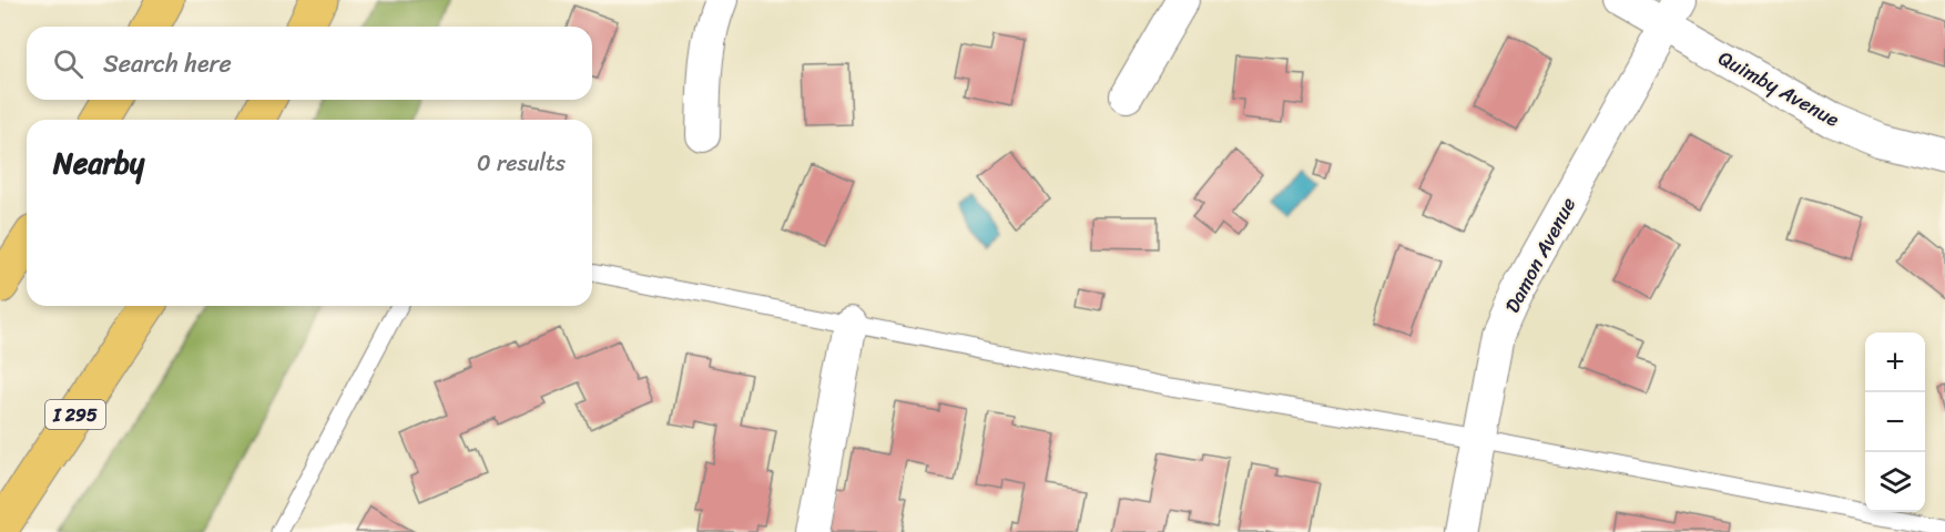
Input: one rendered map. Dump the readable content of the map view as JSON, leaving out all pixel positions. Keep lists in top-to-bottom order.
{
  "streets": {
    "highway": ["I 295"],
    "street": ["Quimby Avenue", "Damon Avenue"]
  },
  "crossings": [
    ["Quimby Avenue", "Damon Avenue"]
  ],
  "page": {
    "search": "Search here",
    "heading": ["Nearby", "0 results"],
    "map_buttons": ["+", "−"]
  }
}
